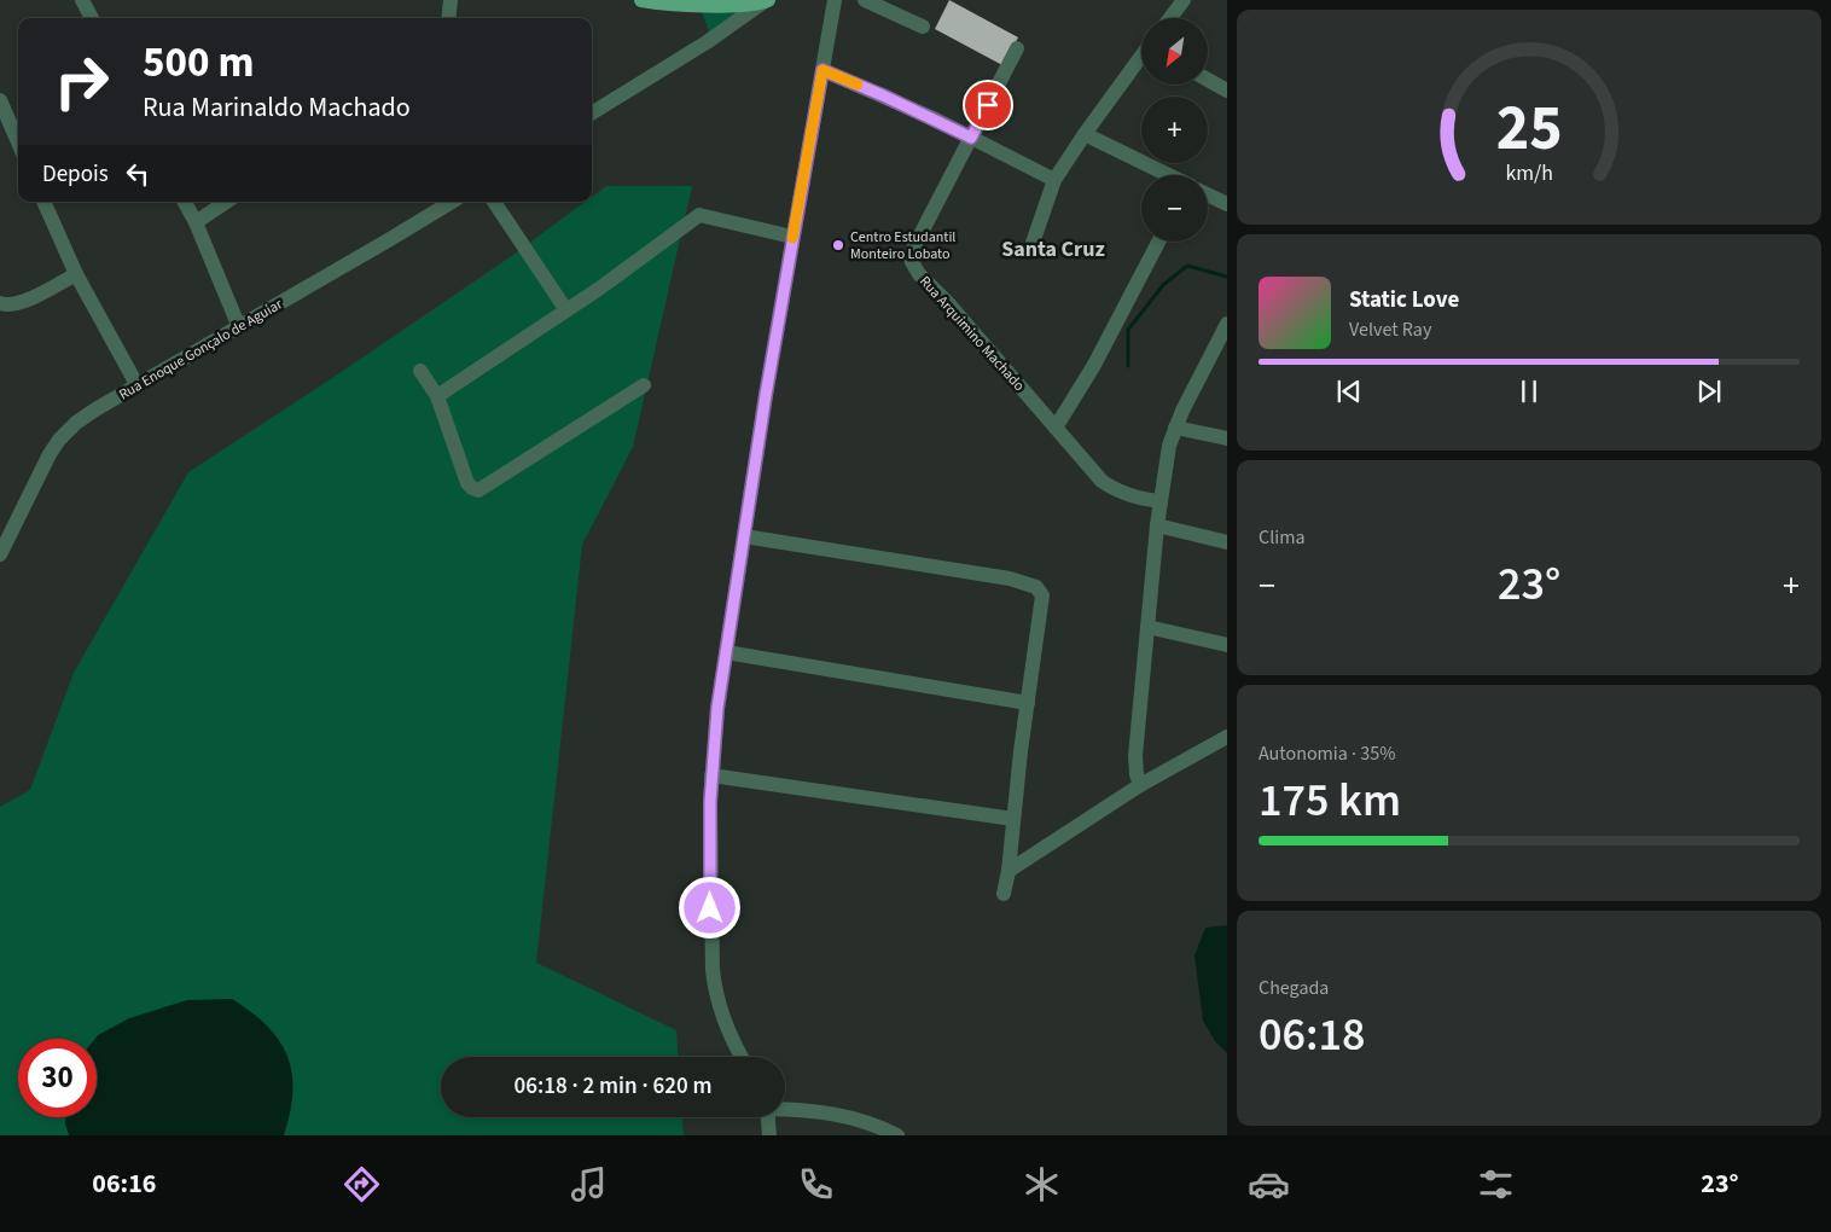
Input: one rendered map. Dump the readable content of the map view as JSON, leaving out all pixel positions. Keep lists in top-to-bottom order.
{
  "streets": {
    "street": ["Rua Arquimino Machado", "Rua Enoque Gonçalo de Aguiar"]
  },
  "districts": ["Santa Cruz"],
  "places": ["Centro Estudantil Monteiro Lobato"],
  "north": "bottom left",
  "page": {
    "map_buttons": ["+", "−"],
    "turn": ["500 m", "Rua Marinaldo Machado"],
    "then": "Depois",
    "song": ["Static Love", "Velvet Ray"],
    "tile": [
      "Clima",
      ["Autonomia · 35%", "175 km"],
      ["Chegada", "06:18"]
    ],
    "heat": ["−", "23°", "+"],
    "limit": "30",
    "trip": "06:18 · 2 min · 620 m",
    "tabs": ["06:16", "23°"],
    "gauge": ["25", "km/h"]
  }
}
